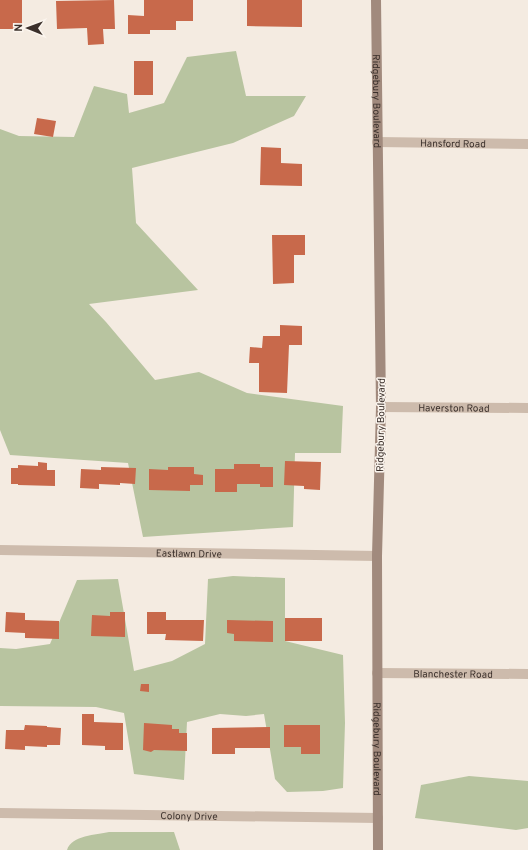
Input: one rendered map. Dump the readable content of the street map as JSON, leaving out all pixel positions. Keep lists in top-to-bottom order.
{
  "streets": {
    "street": [
      "Ridgebury Boulevard",
      "Hansford Road",
      "Haverston Road",
      "Eastlawn Drive",
      "Blanchester Road",
      "Colony Drive"
    ]
  },
  "crossings": [
    ["Ridgebury Boulevard", "Hansford Road"],
    ["Ridgebury Boulevard", "Haverston Road"],
    ["Ridgebury Boulevard", "Eastlawn Drive"],
    ["Ridgebury Boulevard", "Blanchester Road"],
    ["Ridgebury Boulevard", "Colony Drive"]
  ],
  "north": "left"
}
